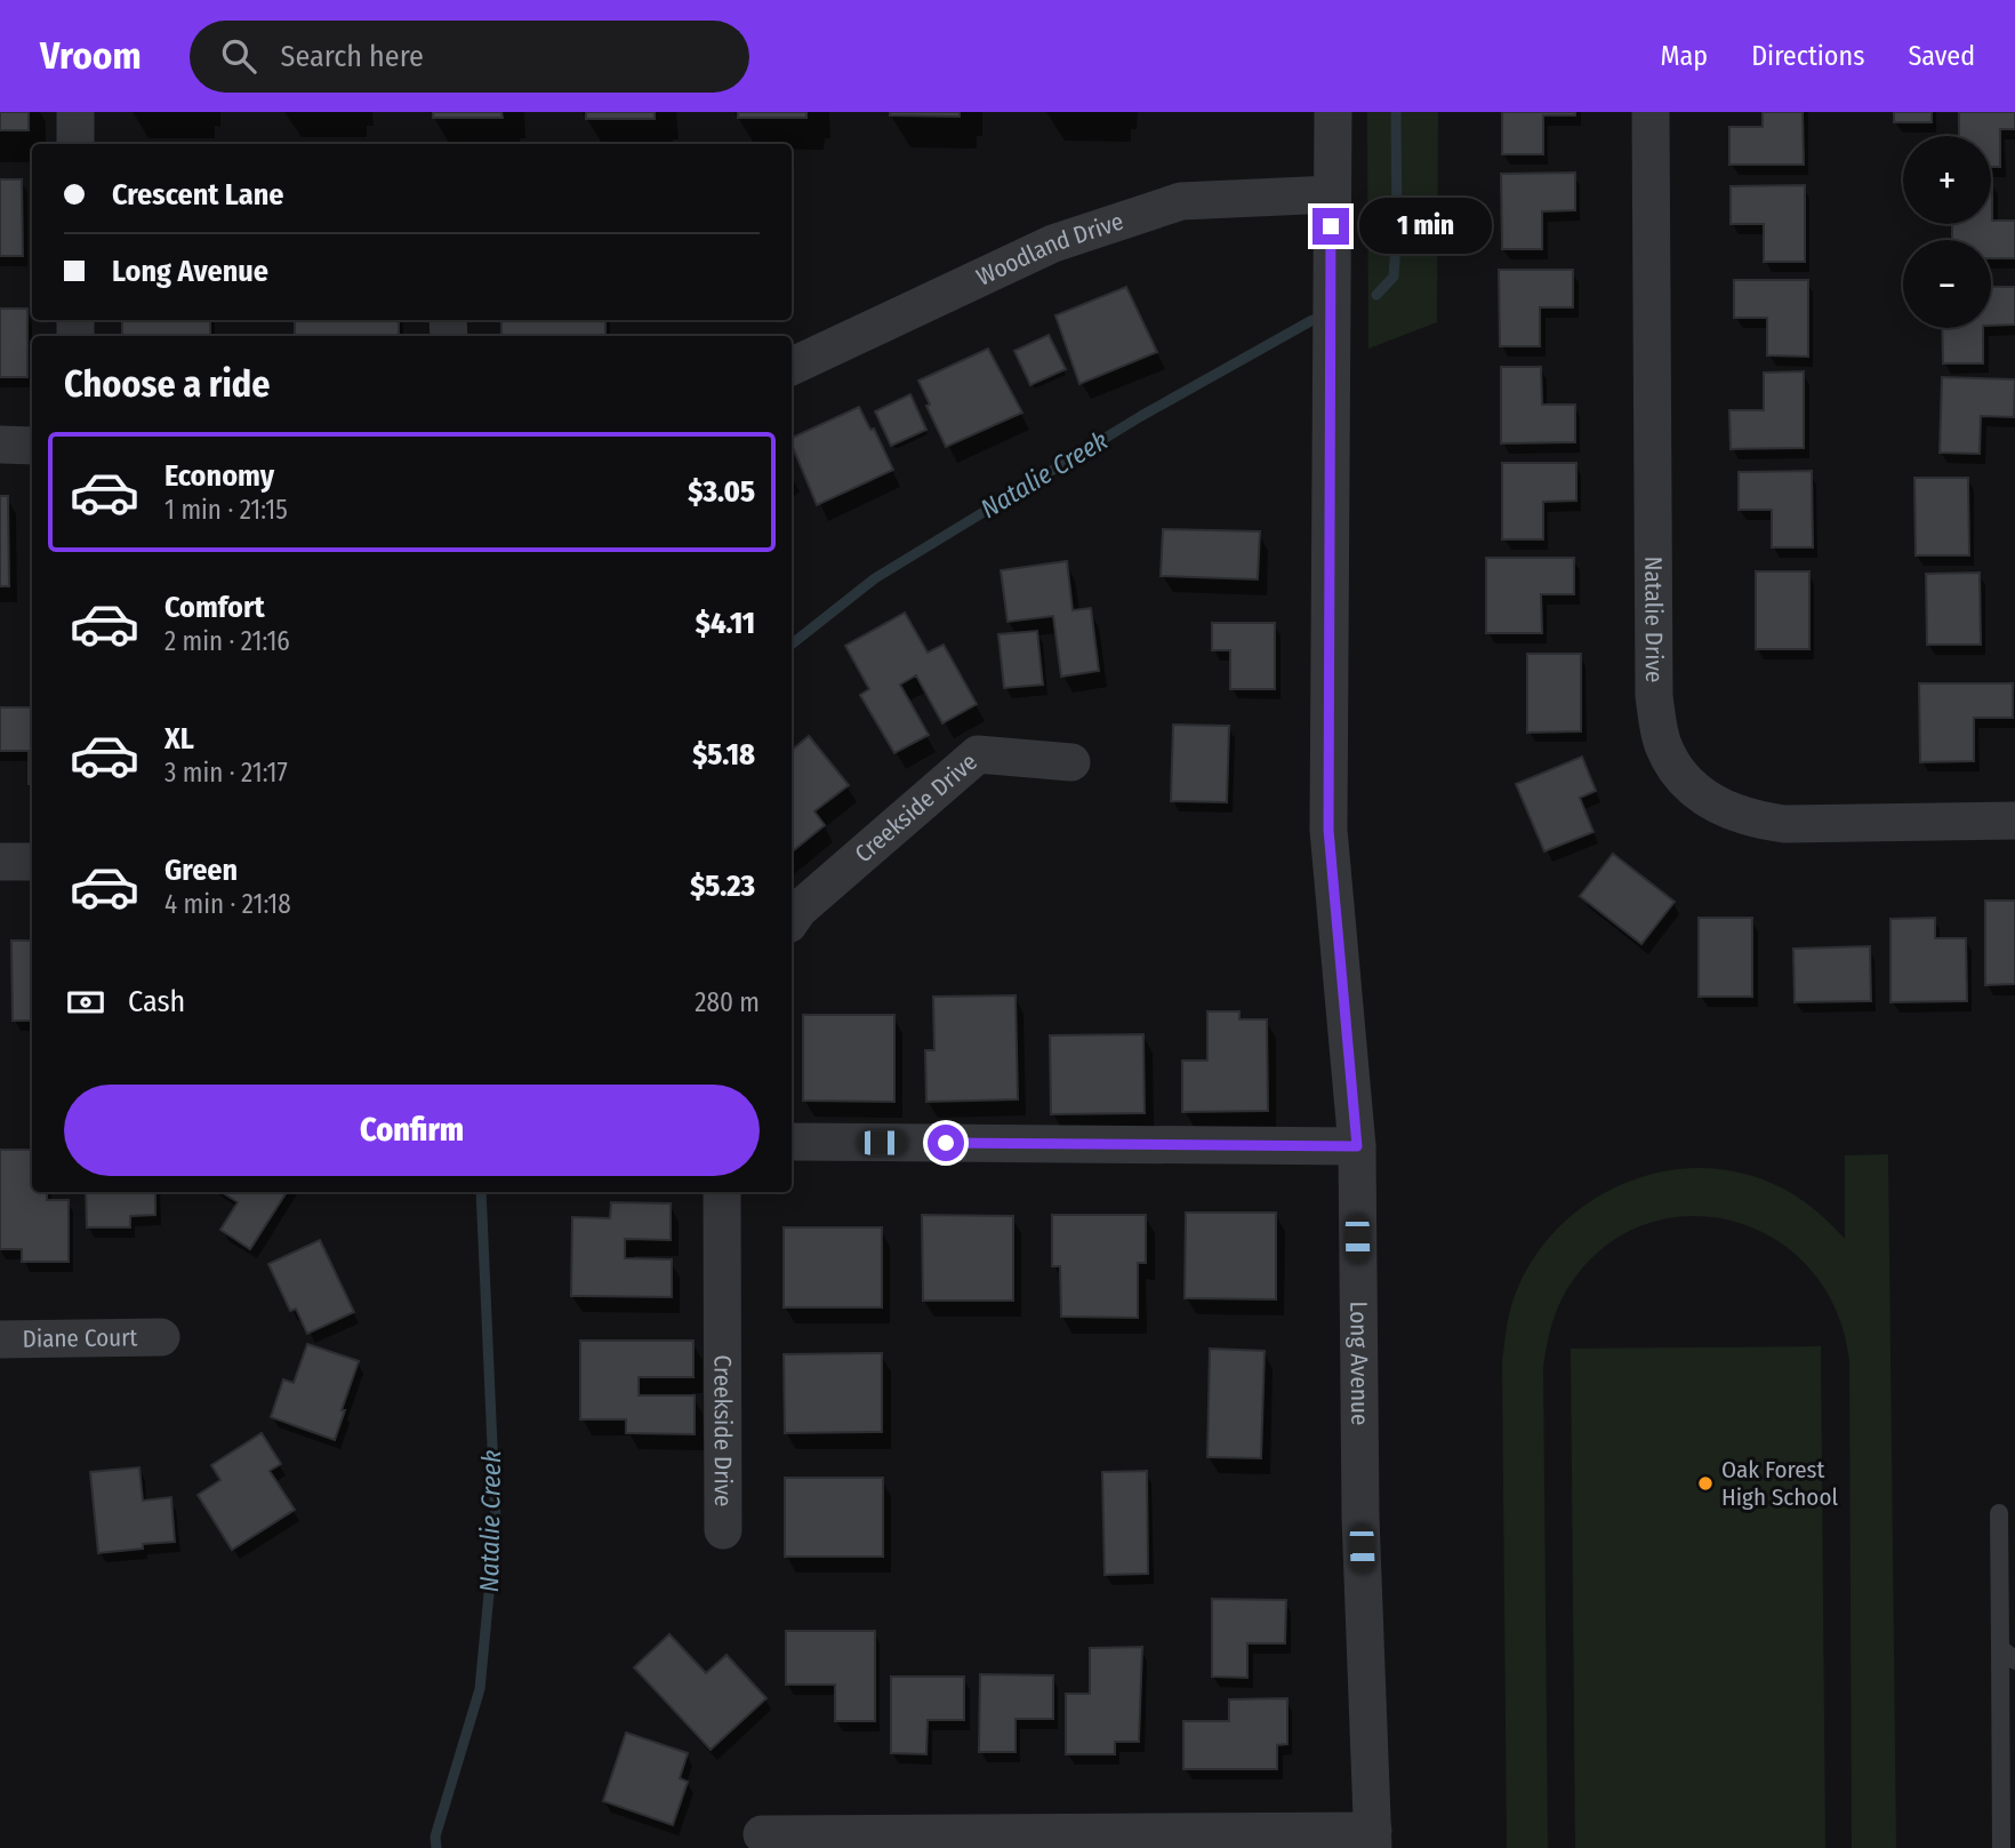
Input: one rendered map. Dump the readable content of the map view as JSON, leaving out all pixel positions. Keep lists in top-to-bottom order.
{
  "streets": {
    "street": [
      "Woodland Drive",
      "Natalie Drive",
      "Creekside Drive",
      "Diane Court",
      "Long Avenue"
    ]
  },
  "crossings": [
    ["Woodland Drive", "Long Avenue"]
  ],
  "water": ["Natalie Creek"],
  "places": ["Oak Forest High School"],
  "page": {
    "header": "Vroom",
    "search": "Search here",
    "nav": ["Map", "Directions", "Saved"],
    "map_buttons": ["+", "−"],
    "banner": ["Crescent Lane", "Long Avenue"],
    "bubble": "1 min",
    "heading": "Choose a ride",
    "list": [
      {
        "name": "Economy",
        "note": "1 min · 21:15",
        "value": "$3.05"
      },
      {
        "name": "Comfort",
        "note": "2 min · 21:16",
        "value": "$4.11"
      },
      {
        "name": "XL",
        "note": "3 min · 21:17",
        "value": "$5.18"
      },
      {
        "name": "Green",
        "note": "4 min · 21:18",
        "value": "$5.23"
      }
    ],
    "pay": ["Cash", "280 m"],
    "buttons": "Confirm"
  }
}
